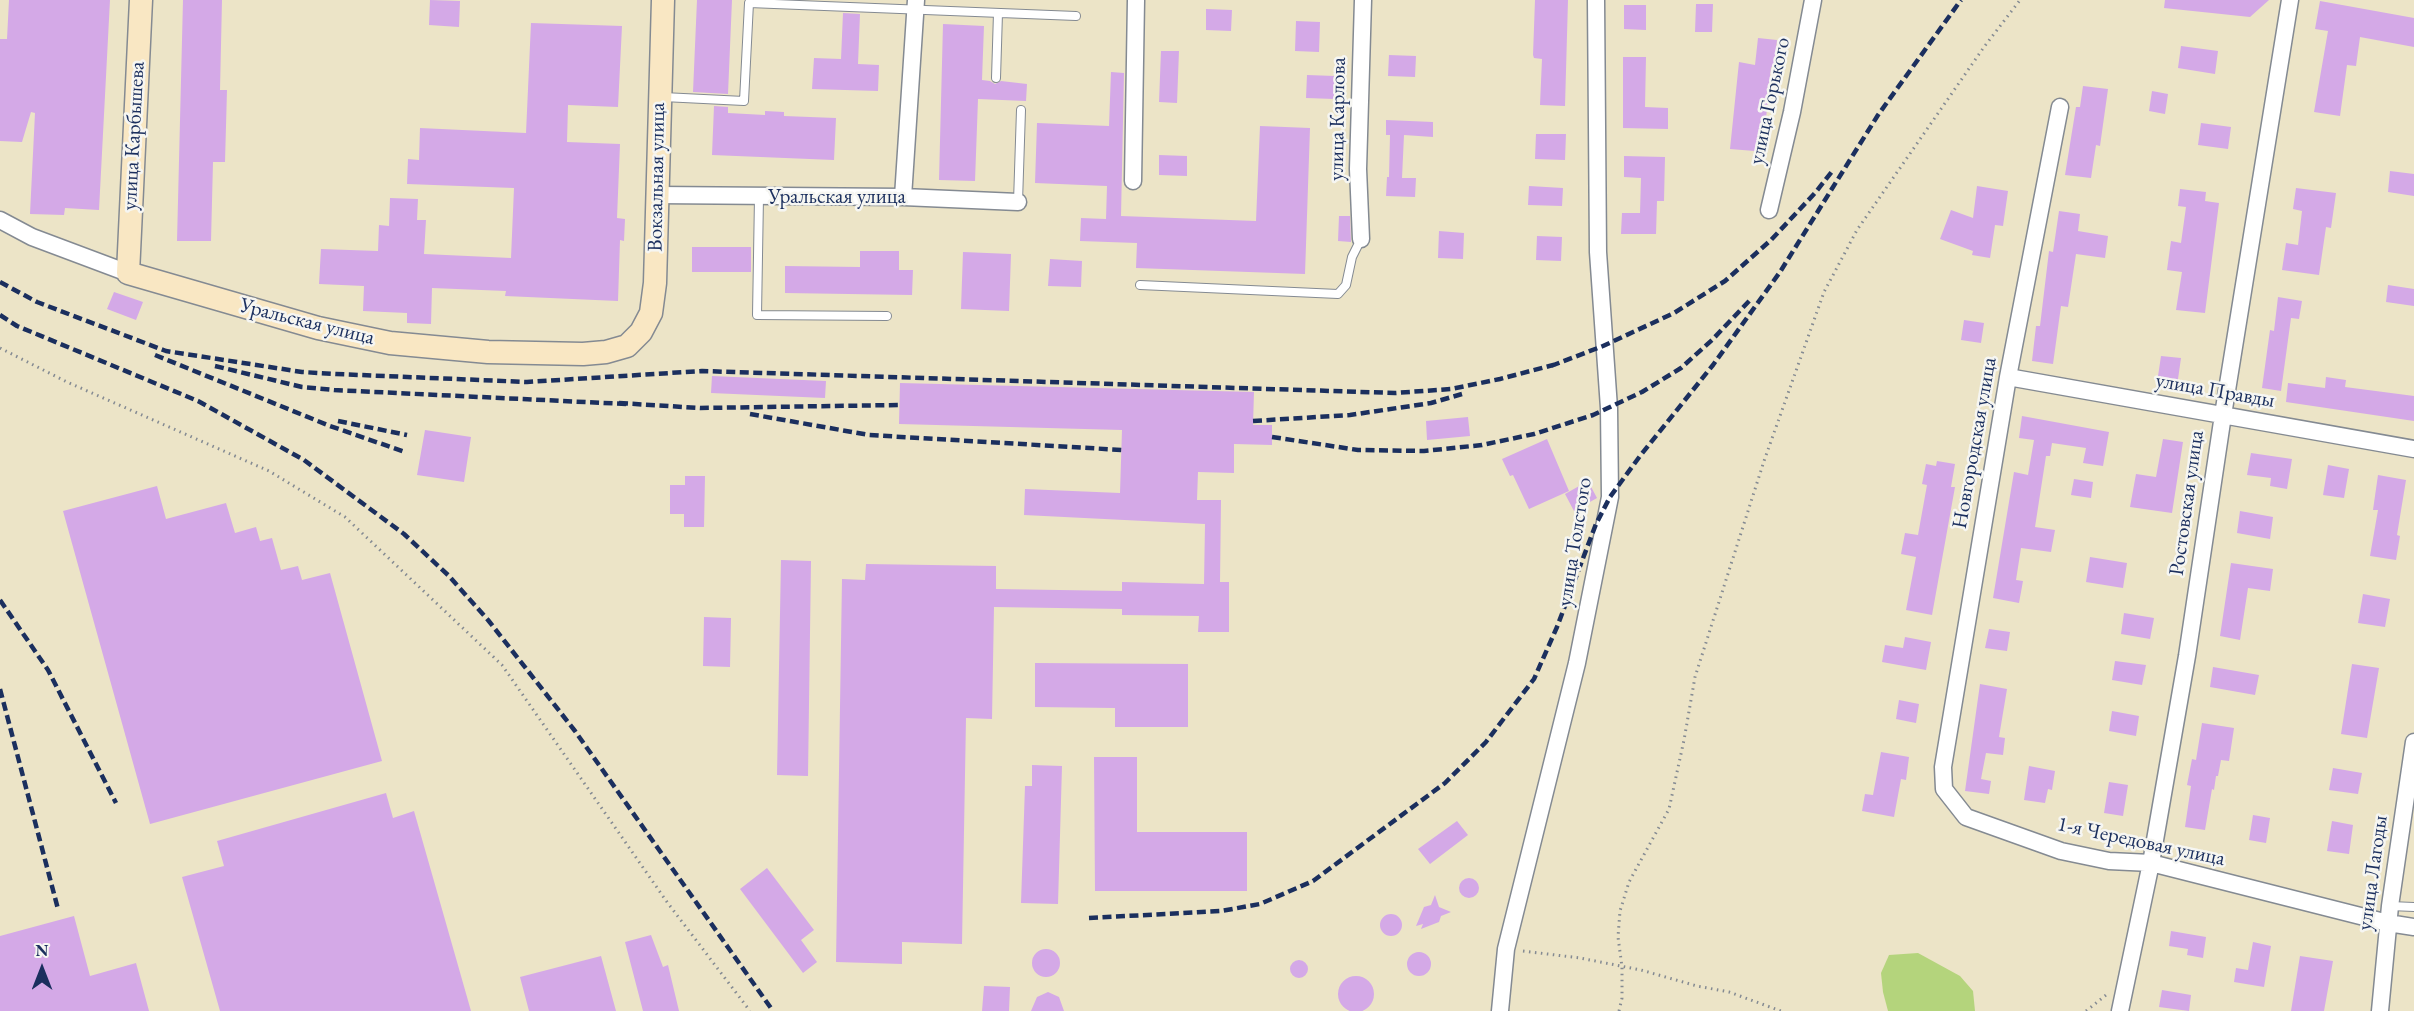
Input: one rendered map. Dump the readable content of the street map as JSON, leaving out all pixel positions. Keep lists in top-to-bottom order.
{
  "streets": {
    "street": [
      "улица Горького",
      "улица Карлова",
      "улица Карбышева",
      "Вокзальная улица",
      "Уральская улица",
      "улица Правды",
      "Новгородская улица",
      "Ростовская улица",
      "улица Толстого",
      "1-я Чередовая улица",
      "улица Лагоды"
    ]
  },
  "crossings": [
    ["улица Карбышева", "Уральская улица"],
    ["Вокзальная улица", "Уральская улица"],
    ["улица Правды", "Новгородская улица"],
    ["улица Правды", "Ростовская улица"],
    ["Новгородская улица", "1-я Чередовая улица"],
    ["Ростовская улица", "1-я Чередовая улица"],
    ["1-я Чередовая улица", "улица Лагоды"]
  ],
  "north": "top"
}
